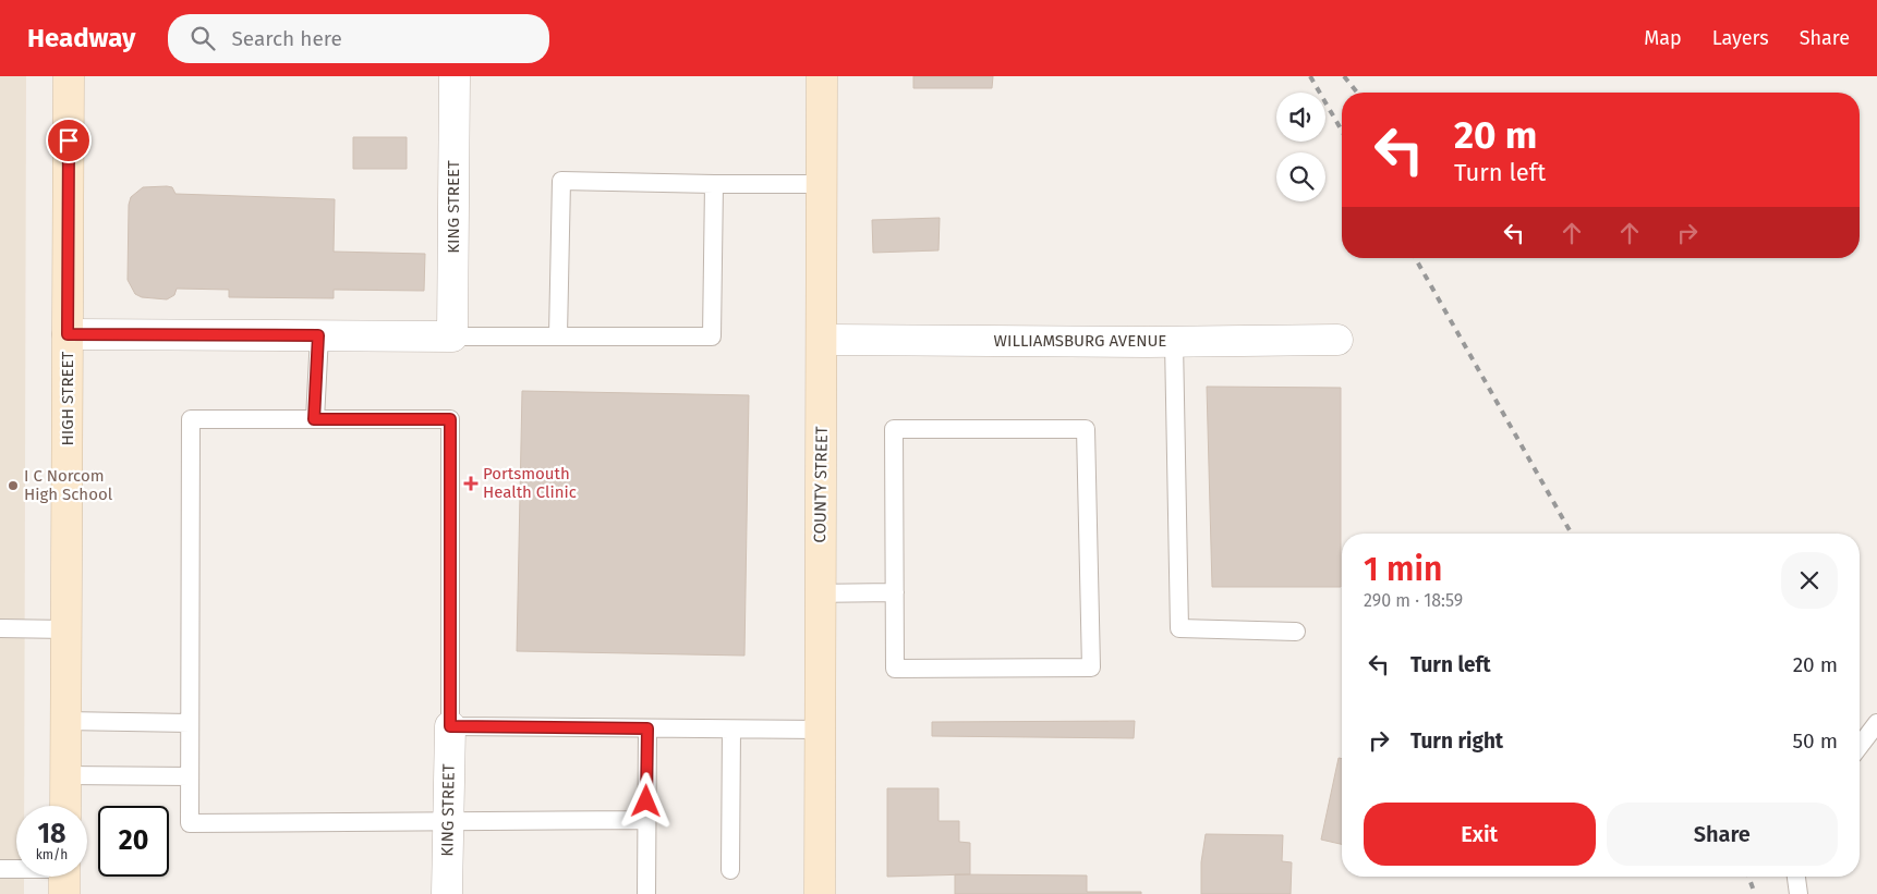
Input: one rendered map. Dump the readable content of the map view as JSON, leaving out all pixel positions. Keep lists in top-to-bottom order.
{
  "streets": {
    "street": [
      "KING STREET",
      "WILLIAMSBURG AVENUE",
      "HIGH STREET",
      "COUNTY STREET"
    ]
  },
  "crossings": [
    ["WILLIAMSBURG AVENUE", "COUNTY STREET"]
  ],
  "places": {
    "health": ["Portsmouth Health Clinic"],
    "other": ["I C Norcom High School"]
  },
  "page": {
    "header": "Headway",
    "search": "Search here",
    "nav": ["Map", "Layers", "Share"],
    "turn": ["20 m", "Turn left"],
    "heading": ["1 min", "290 m · 18:59"],
    "list": [
      {
        "name": "Turn left",
        "value": "20 m"
      },
      {
        "name": "Turn right",
        "value": "50 m"
      }
    ],
    "buttons": ["Exit", "Share"],
    "speed": "18 km/h",
    "limit": "20"
  }
}
